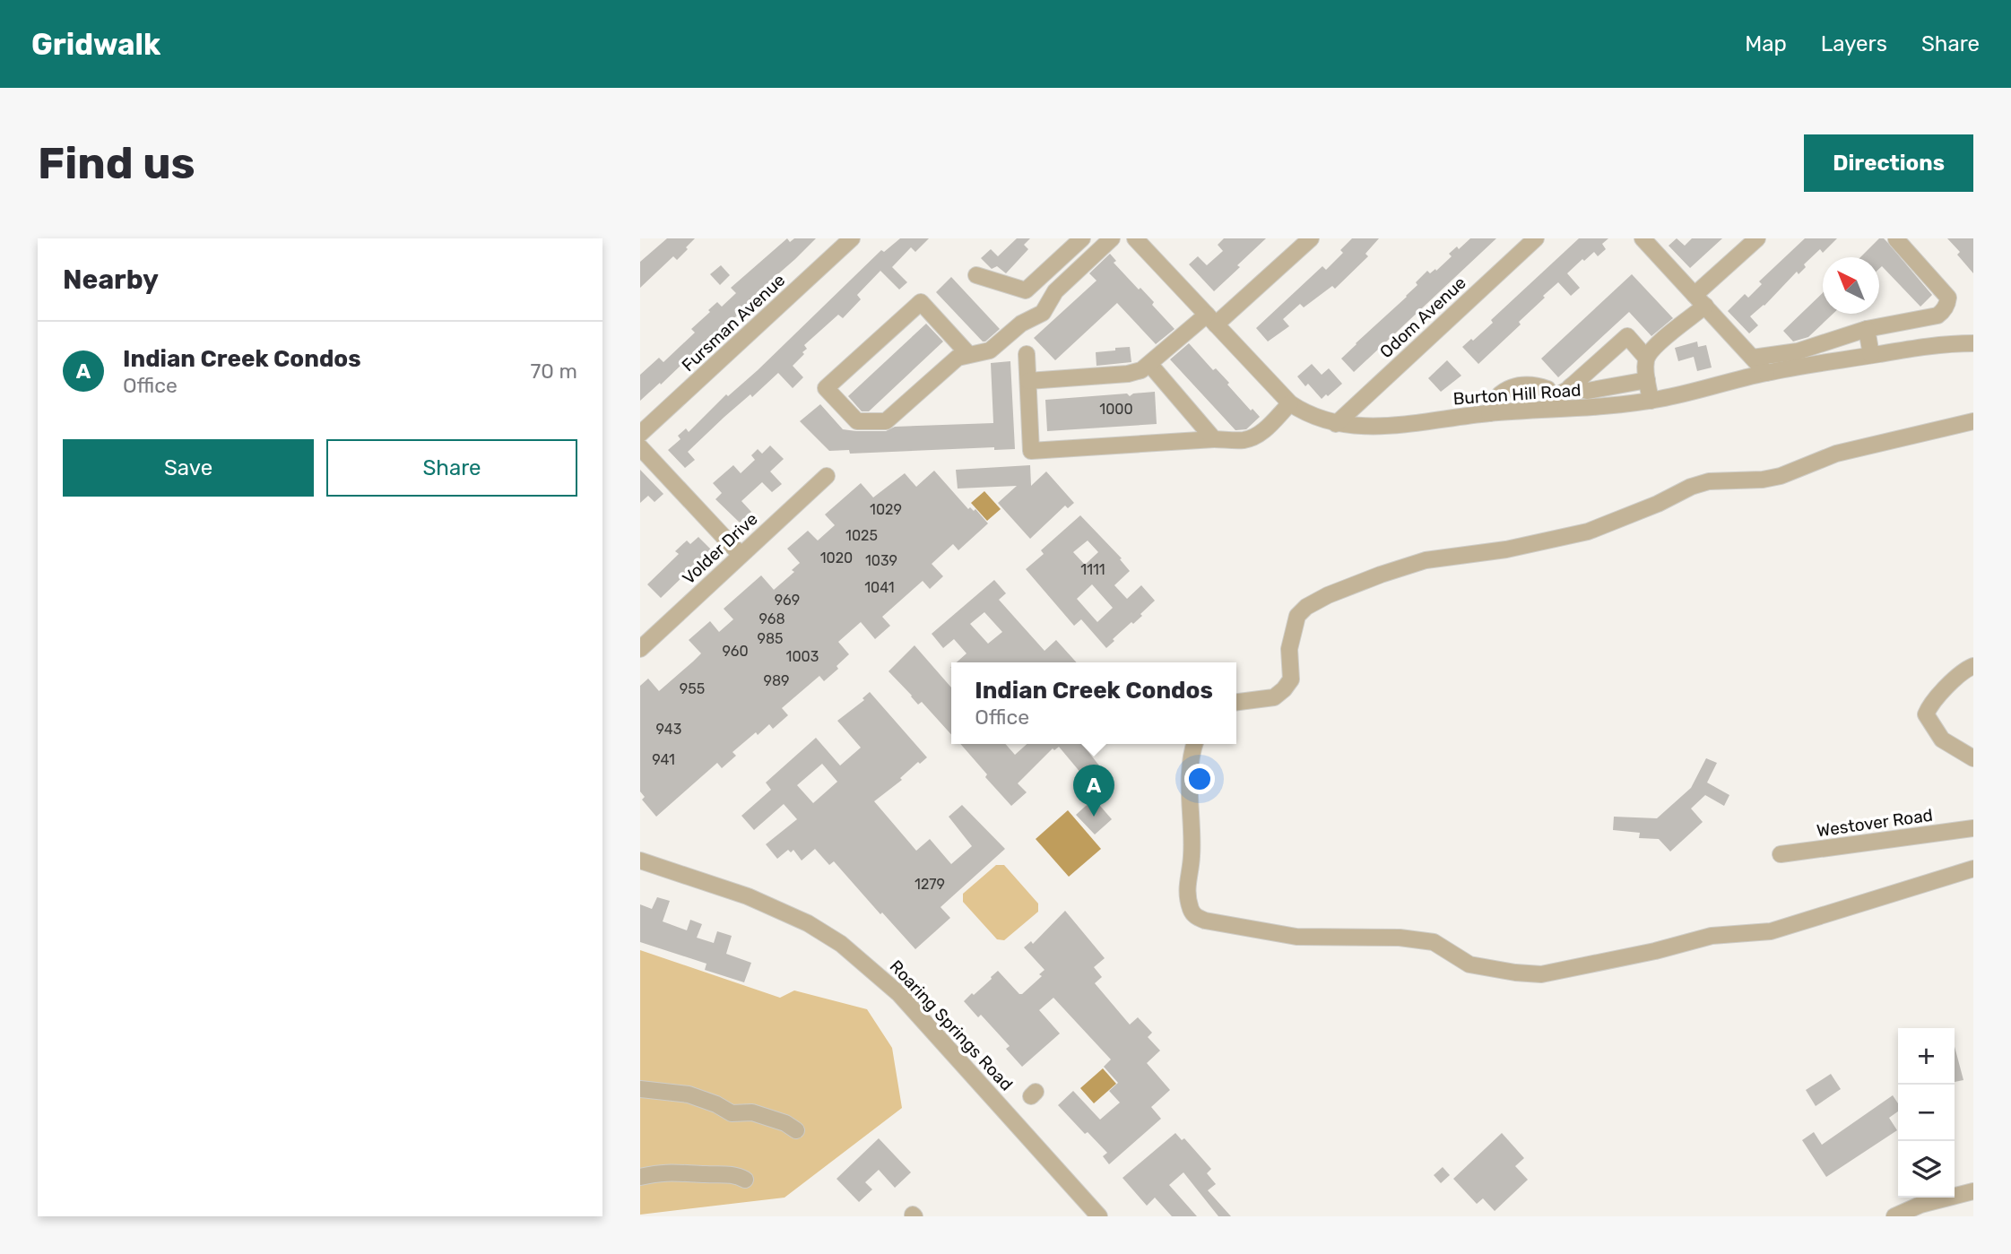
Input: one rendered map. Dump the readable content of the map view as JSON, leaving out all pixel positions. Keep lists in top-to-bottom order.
{
  "streets": {
    "street": [
      "Odom Avenue",
      "Fursman Avenue",
      "Burton Hill Road",
      "Volder Drive",
      "Westover Road",
      "Roaring Springs Road"
    ]
  },
  "crossings": [
    ["Odom Avenue", "Burton Hill Road"]
  ],
  "house_numbers": [
    "1000",
    "1029",
    "1025",
    "1020",
    "1039",
    "1111",
    "1041",
    "969",
    "968",
    "985",
    "960",
    "1003",
    "989",
    "955",
    "943",
    "941",
    "1279"
  ],
  "north": "top left",
  "page": {
    "header": "Gridwalk",
    "nav": ["Map", "Layers", "Share"],
    "buttons": [
      "Directions",
      ["Save", "Share"]
    ],
    "title": "Find us",
    "heading": "Nearby",
    "list": [
      {
        "mark": "A",
        "name": "Indian Creek Condos",
        "note": "Office",
        "value": "70 m"
      }
    ],
    "popup": ["Indian Creek Condos", "Office"],
    "pins": "A",
    "map_buttons": ["+", "−"]
  }
}
